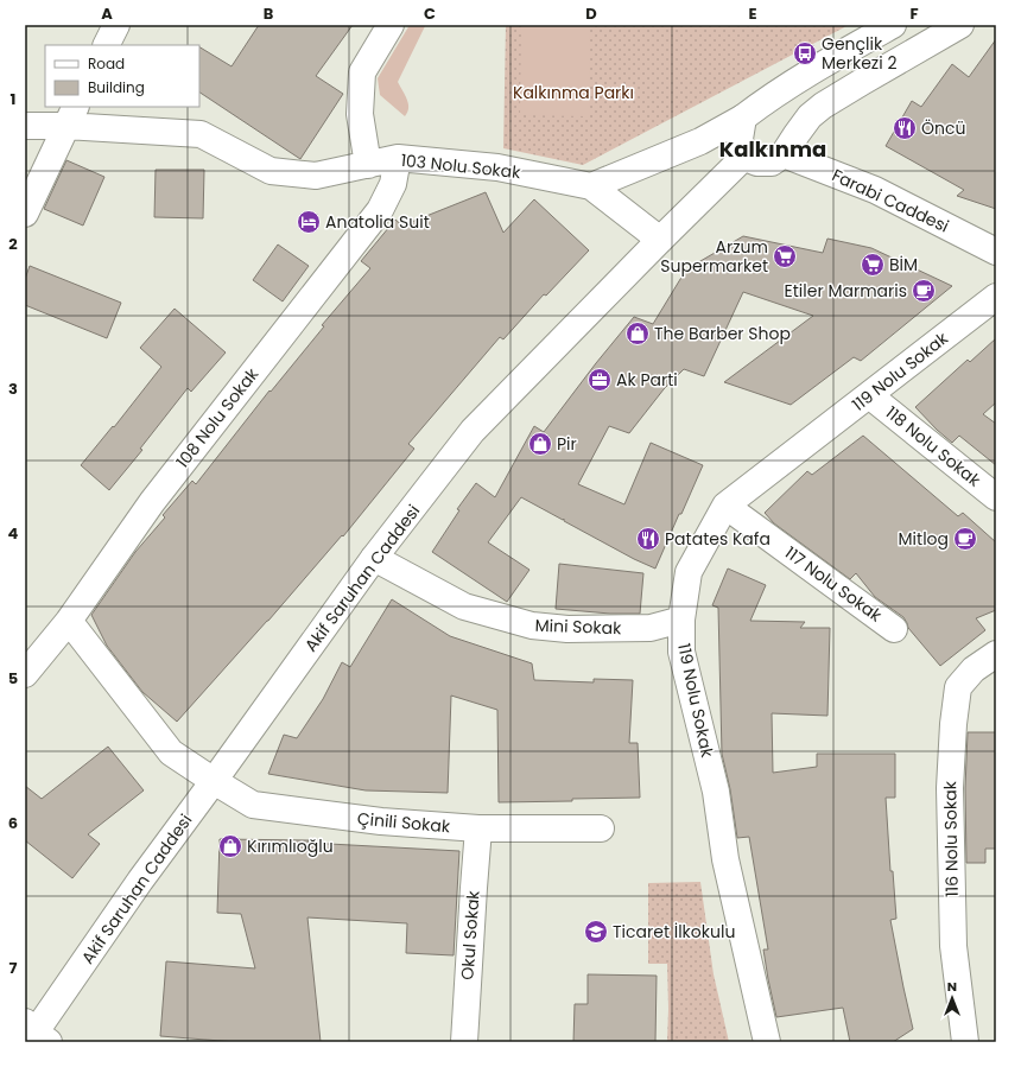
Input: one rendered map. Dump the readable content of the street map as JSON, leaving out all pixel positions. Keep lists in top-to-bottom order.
{
  "streets": {
    "street": [
      "103 Nolu Sokak",
      "Farabi Caddesi",
      "119 Nolu Sokak",
      "108 Nolu Sokak",
      "118 Nolu Sokak",
      "Akif Saruhan Caddesi",
      "117 Nolu Sokak",
      "Mini Sokak",
      "Çinili Sokak",
      "116 Nolu Sokak",
      "Okul Sokak"
    ]
  },
  "crossings": [
    ["103 Nolu Sokak", "108 Nolu Sokak"],
    ["103 Nolu Sokak", "Akif Saruhan Caddesi"],
    ["119 Nolu Sokak", "118 Nolu Sokak"],
    ["119 Nolu Sokak", "117 Nolu Sokak"],
    ["119 Nolu Sokak", "Mini Sokak"],
    ["108 Nolu Sokak", "Çinili Sokak"],
    ["Akif Saruhan Caddesi", "Mini Sokak"],
    ["Akif Saruhan Caddesi", "Çinili Sokak"],
    ["Çinili Sokak", "Okul Sokak"]
  ],
  "districts": ["Kalkınma"],
  "parks": ["Kalkınma Parkı"],
  "places": {
    "bus stop": ["Gençlik Merkezi 2"],
    "restaurant": ["Öncü", "Patates Kafa"],
    "hotel": ["Anatolia Suit"],
    "supermarket": ["Arzum Supermarket", "BİM"],
    "cafe": ["Etiler Marmaris", "Mitlog"],
    "shop": ["The Barber Shop", "Pir", "Kırımlıoğlu"],
    "office": ["Ak Parti"],
    "school or university": ["Ticaret İlkokulu"]
  },
  "legend": ["Road", "Building"],
  "north": "top",
  "grid": {
    "columns": [
      "A",
      "B",
      "C",
      "D",
      "E",
      "F"
    ],
    "rows": [
      "1",
      "2",
      "3",
      "4",
      "5",
      "6",
      "7"
    ]
  }
}
